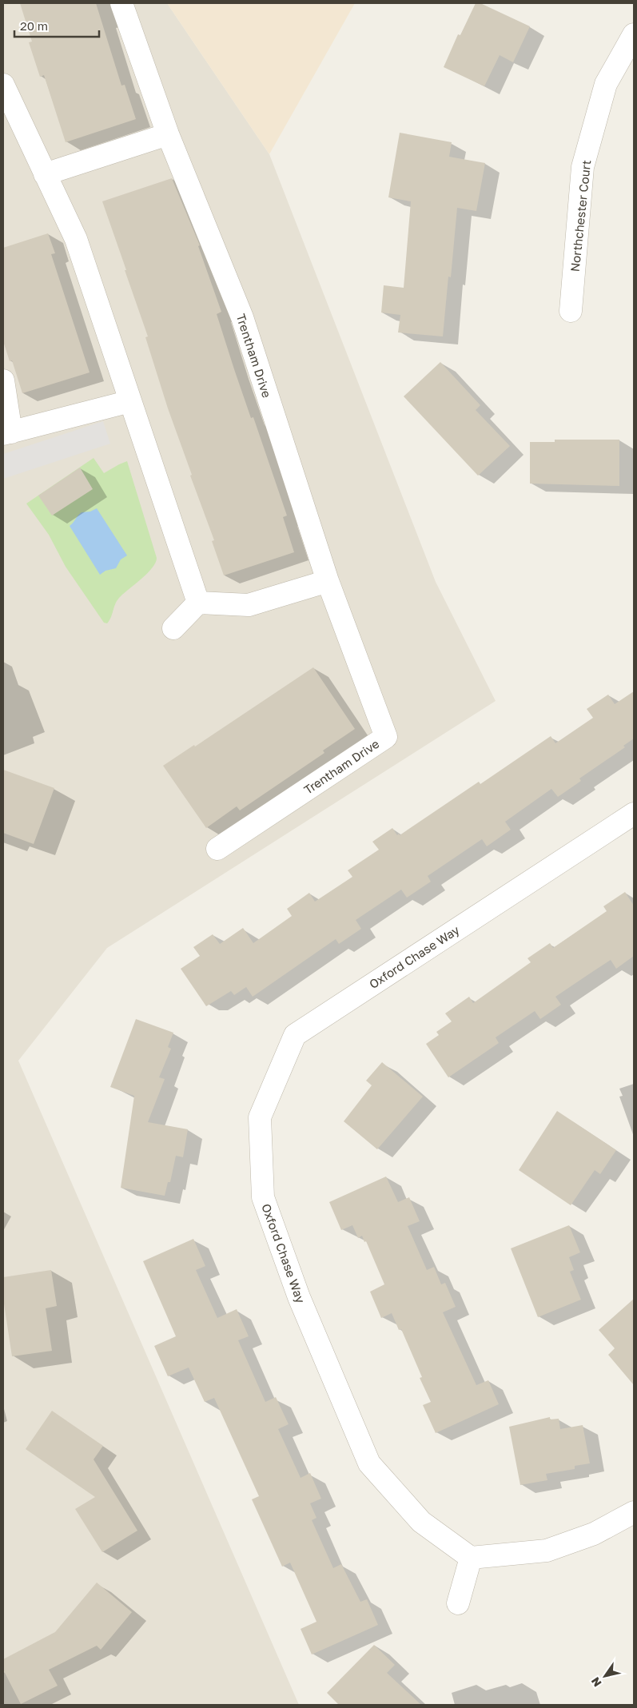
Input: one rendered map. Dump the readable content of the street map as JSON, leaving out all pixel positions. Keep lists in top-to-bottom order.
{
  "streets": {
    "street": ["Northchester Court", "Trentham Drive", "Oxford Chase Way"]
  },
  "scale_bar": "20 m",
  "north": "bottom left"
}
